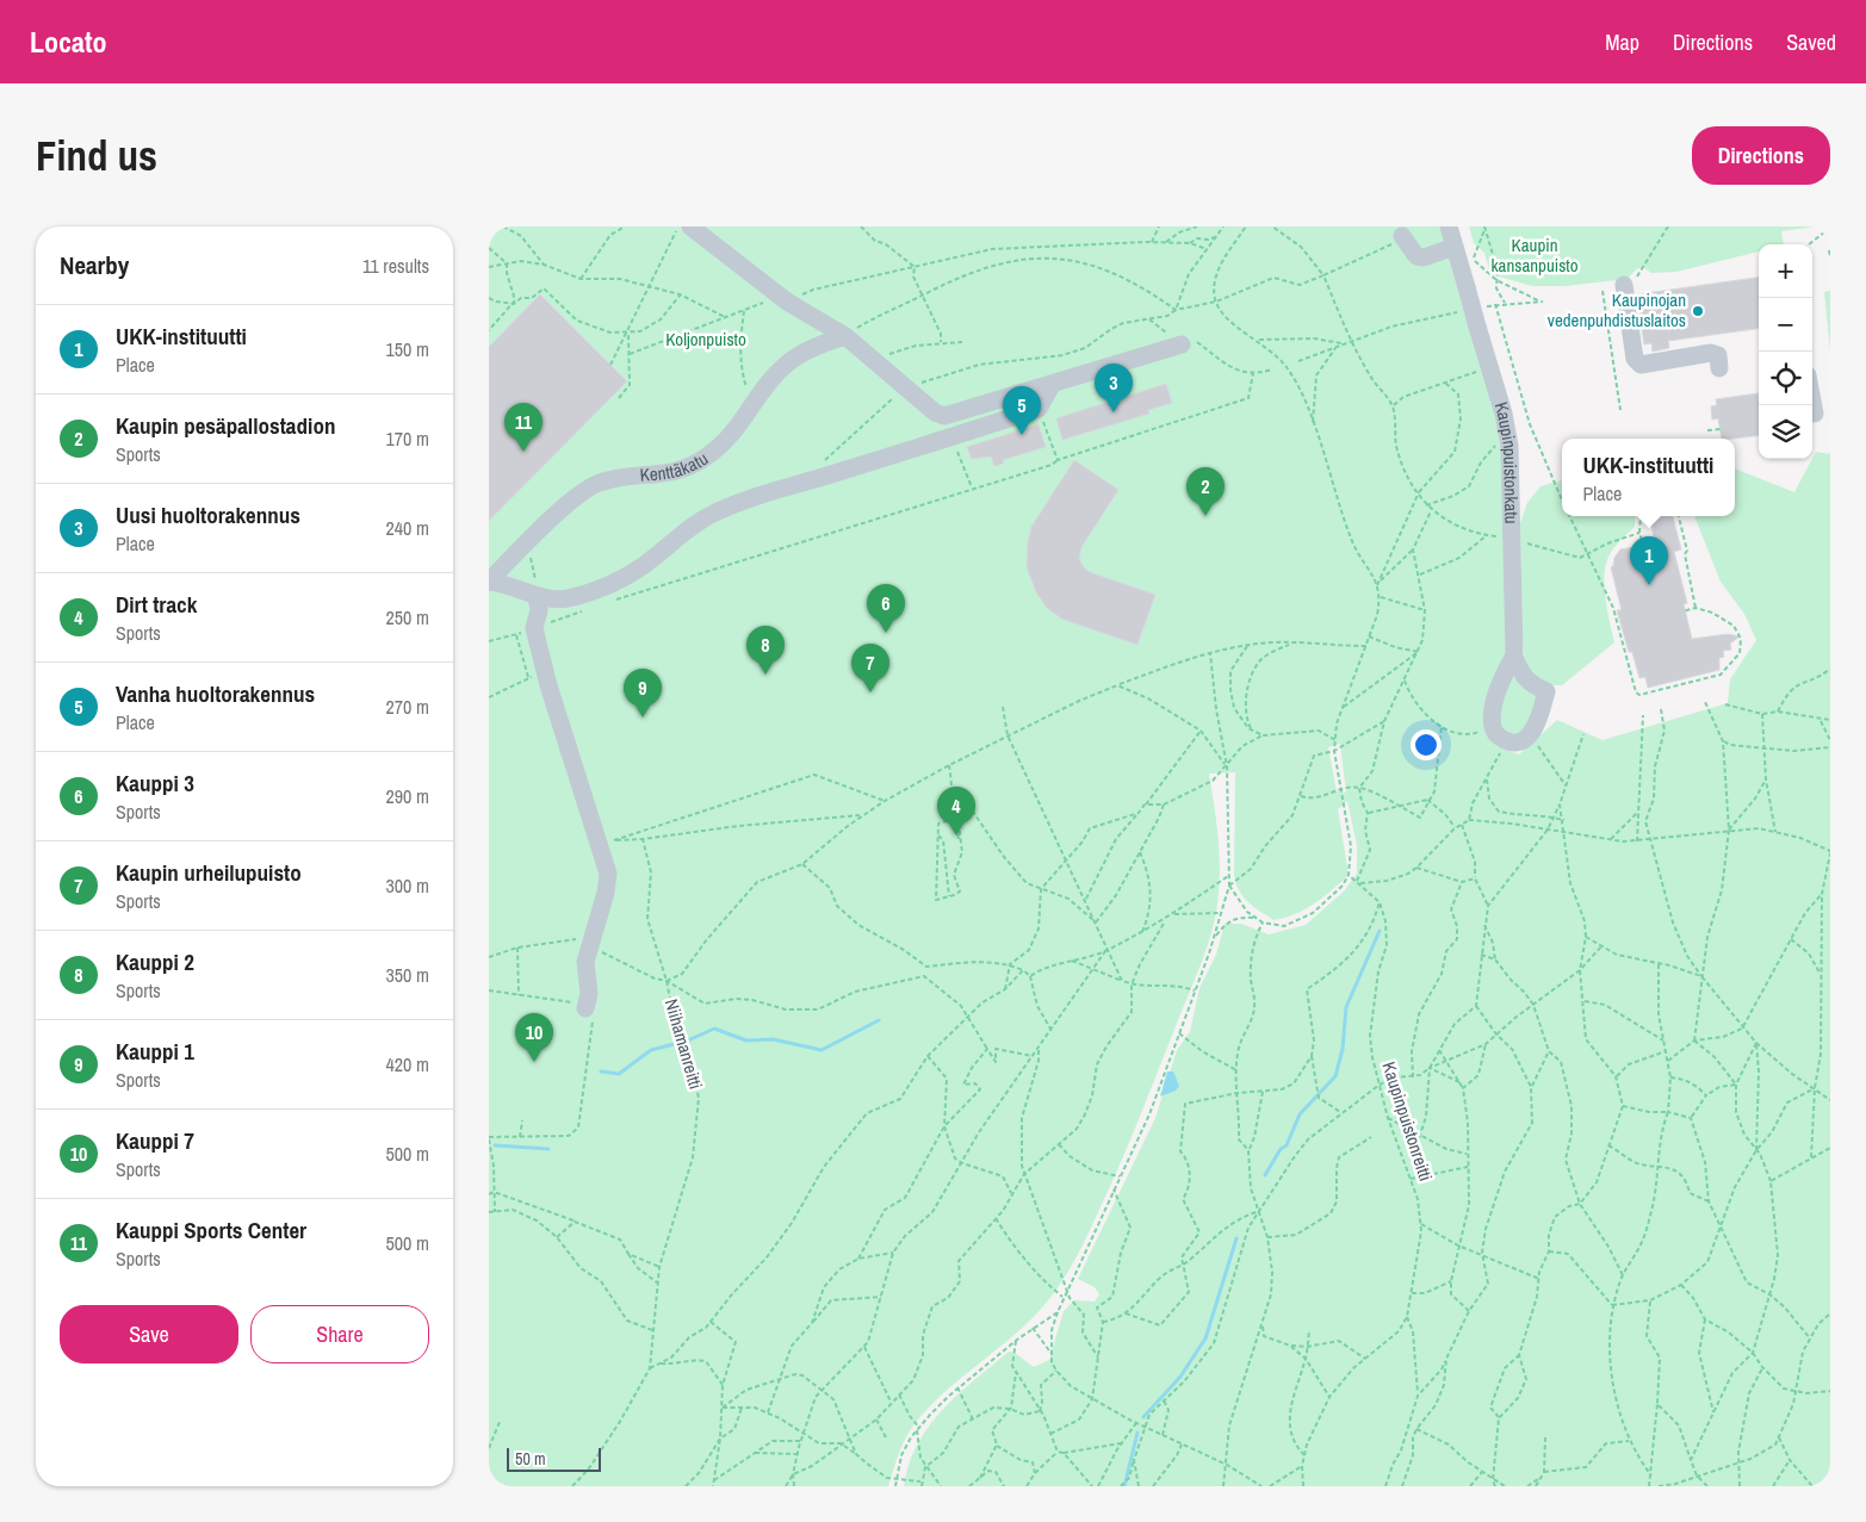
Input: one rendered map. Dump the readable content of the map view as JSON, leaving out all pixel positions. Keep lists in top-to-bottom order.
{
  "streets": {
    "street": ["Kaupinpuistonkatu", "Kenttäkatu"],
    "path": ["Niihamanreitti", "Kaupinpuistonreitti"]
  },
  "parks": ["Kaupin kansanpuisto", "Koljonpuisto"],
  "places": ["Kaupinojan vedenpuhdistuslaitos"],
  "scale_bar": "50 m",
  "page": {
    "header": "Locato",
    "nav": ["Map", "Directions", "Saved"],
    "buttons": [
      "Directions",
      ["Save", "Share"]
    ],
    "title": "Find us",
    "heading": ["Nearby", "11 results"],
    "map_buttons": ["+", "−"],
    "list": [
      {
        "mark": "1",
        "name": "UKK-instituutti",
        "note": "Place",
        "value": "150 m"
      },
      {
        "mark": "2",
        "name": "Kaupin pesäpallostadion",
        "note": "Sports",
        "value": "170 m"
      },
      {
        "mark": "3",
        "name": "Uusi huoltorakennus",
        "note": "Place",
        "value": "240 m"
      },
      {
        "mark": "4",
        "name": "Dirt track",
        "note": "Sports",
        "value": "250 m"
      },
      {
        "mark": "5",
        "name": "Vanha huoltorakennus",
        "note": "Place",
        "value": "270 m"
      },
      {
        "mark": "6",
        "name": "Kauppi 3",
        "note": "Sports",
        "value": "290 m"
      },
      {
        "mark": "7",
        "name": "Kaupin urheilupuisto",
        "note": "Sports",
        "value": "300 m"
      },
      {
        "mark": "8",
        "name": "Kauppi 2",
        "note": "Sports",
        "value": "350 m"
      },
      {
        "mark": "9",
        "name": "Kauppi 1",
        "note": "Sports",
        "value": "420 m"
      },
      {
        "mark": "10",
        "name": "Kauppi 7",
        "note": "Sports",
        "value": "500 m"
      },
      {
        "mark": "11",
        "name": "Kauppi Sports Center",
        "note": "Sports",
        "value": "500 m"
      }
    ],
    "pins": [
      "3",
      "5",
      "11",
      "2",
      "1",
      "6",
      "8",
      "7",
      "9",
      "4",
      "10"
    ],
    "popup": ["UKK-instituutti", "Place"],
    "scale": "50 m"
  }
}
